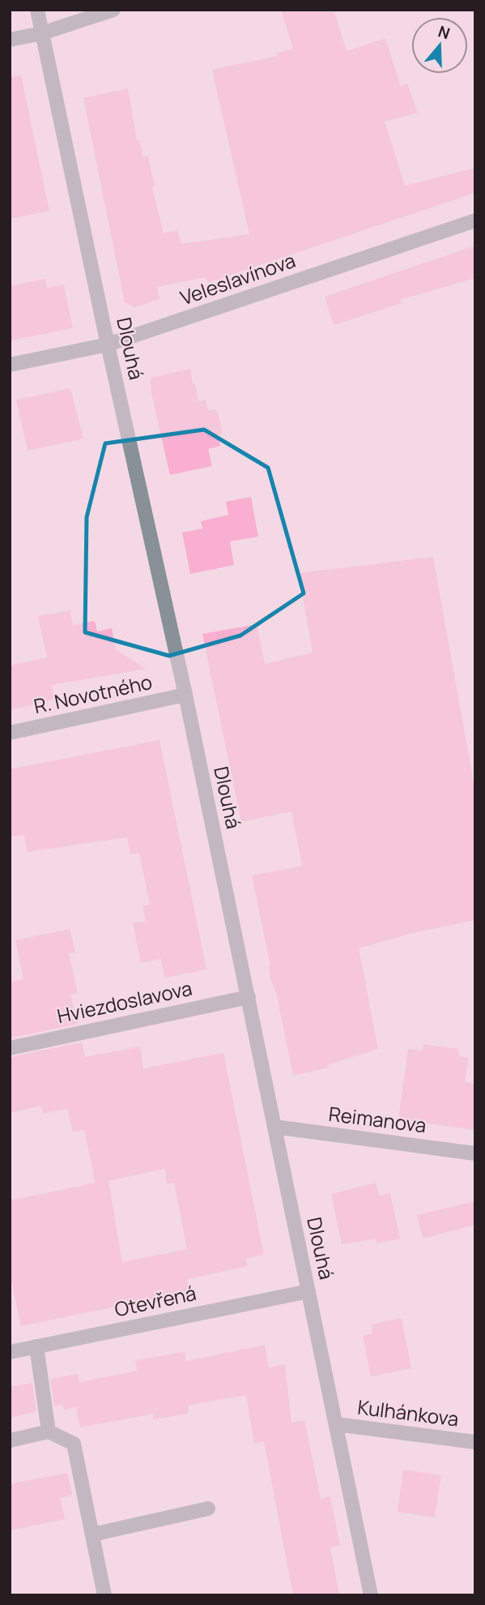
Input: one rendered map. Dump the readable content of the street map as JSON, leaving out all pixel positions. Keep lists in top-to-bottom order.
{
  "streets": {
    "street": [
      "Veleslavínova",
      "Dlouhá",
      "R. Novotného",
      "Hviezdoslavova",
      "Reimanova",
      "Otevřená",
      "Kulhánkova"
    ]
  },
  "crossings": [
    ["Veleslavínova", "Dlouhá"],
    ["Dlouhá", "R. Novotného"],
    ["Dlouhá", "Hviezdoslavova"],
    ["Dlouhá", "Reimanova"],
    ["Dlouhá", "Otevřená"],
    ["Dlouhá", "Kulhánkova"]
  ],
  "north": "top"
}
